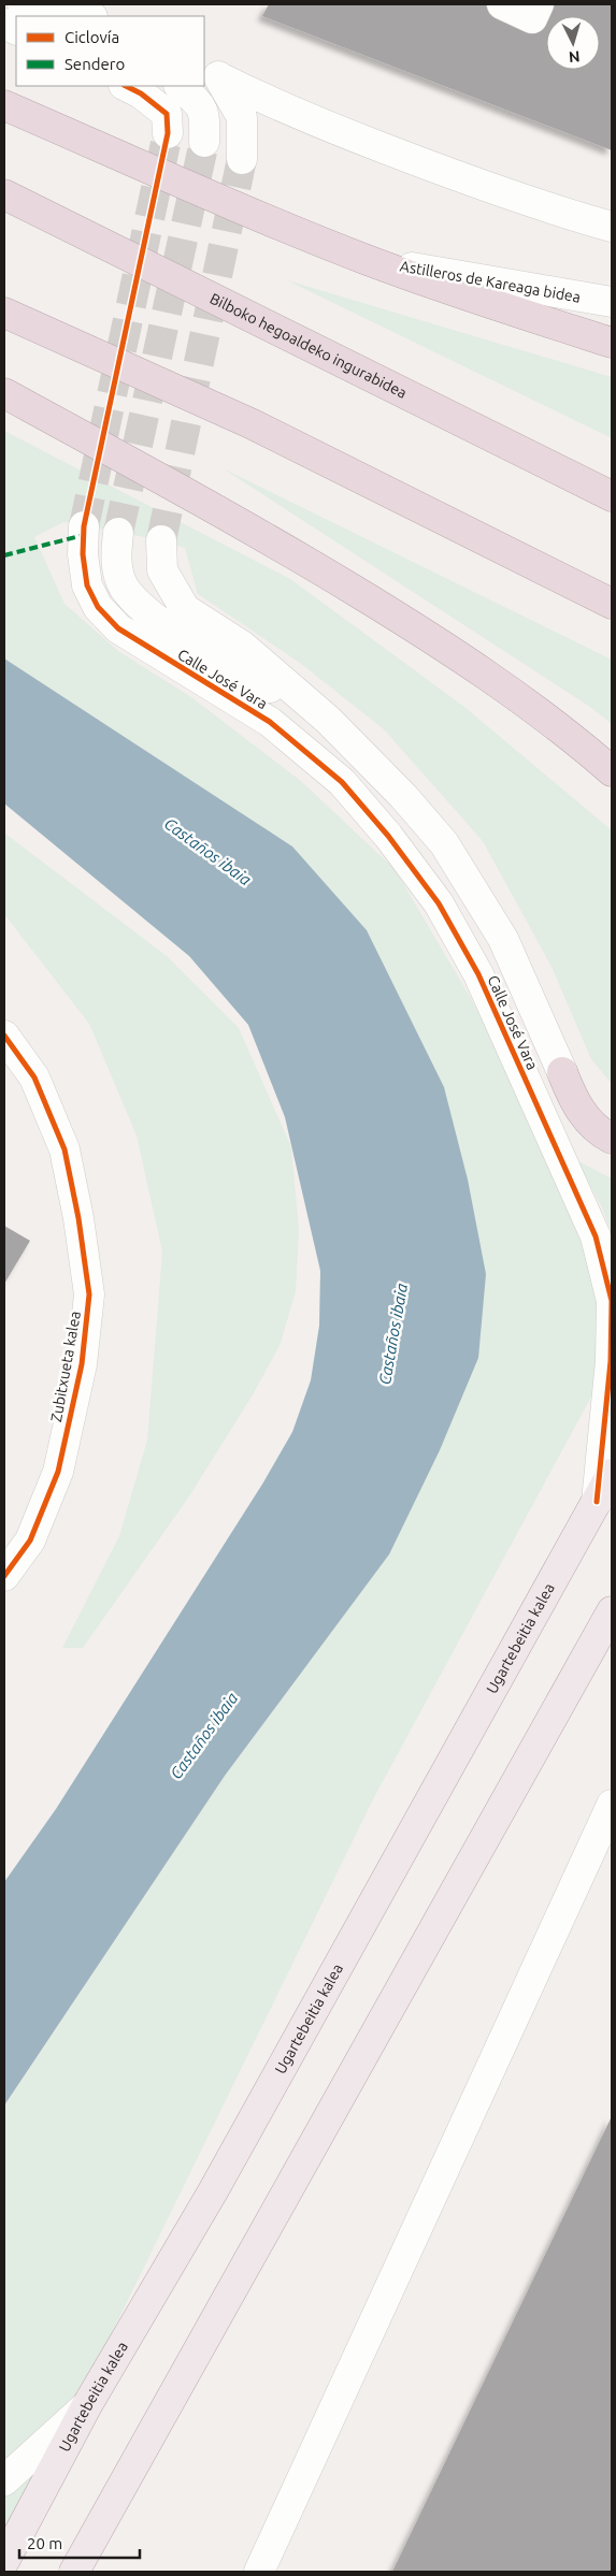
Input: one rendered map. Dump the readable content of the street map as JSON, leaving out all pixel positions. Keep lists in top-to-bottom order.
{
  "streets": {
    "highway": ["Bilboko hegoaldeko ingurabidea"],
    "main road": ["Ugartebeitia kalea"],
    "street": ["Astilleros de Kareaga bidea", "Calle José Vara", "Zubitxueta kalea"]
  },
  "crossings": [
    ["Calle José Vara", "Ugartebeitia kalea"]
  ],
  "water": ["Castaños ibaia"],
  "legend": ["Ciclovía", "Sendero"],
  "scale_bar": "20 m",
  "north": "bottom"
}
